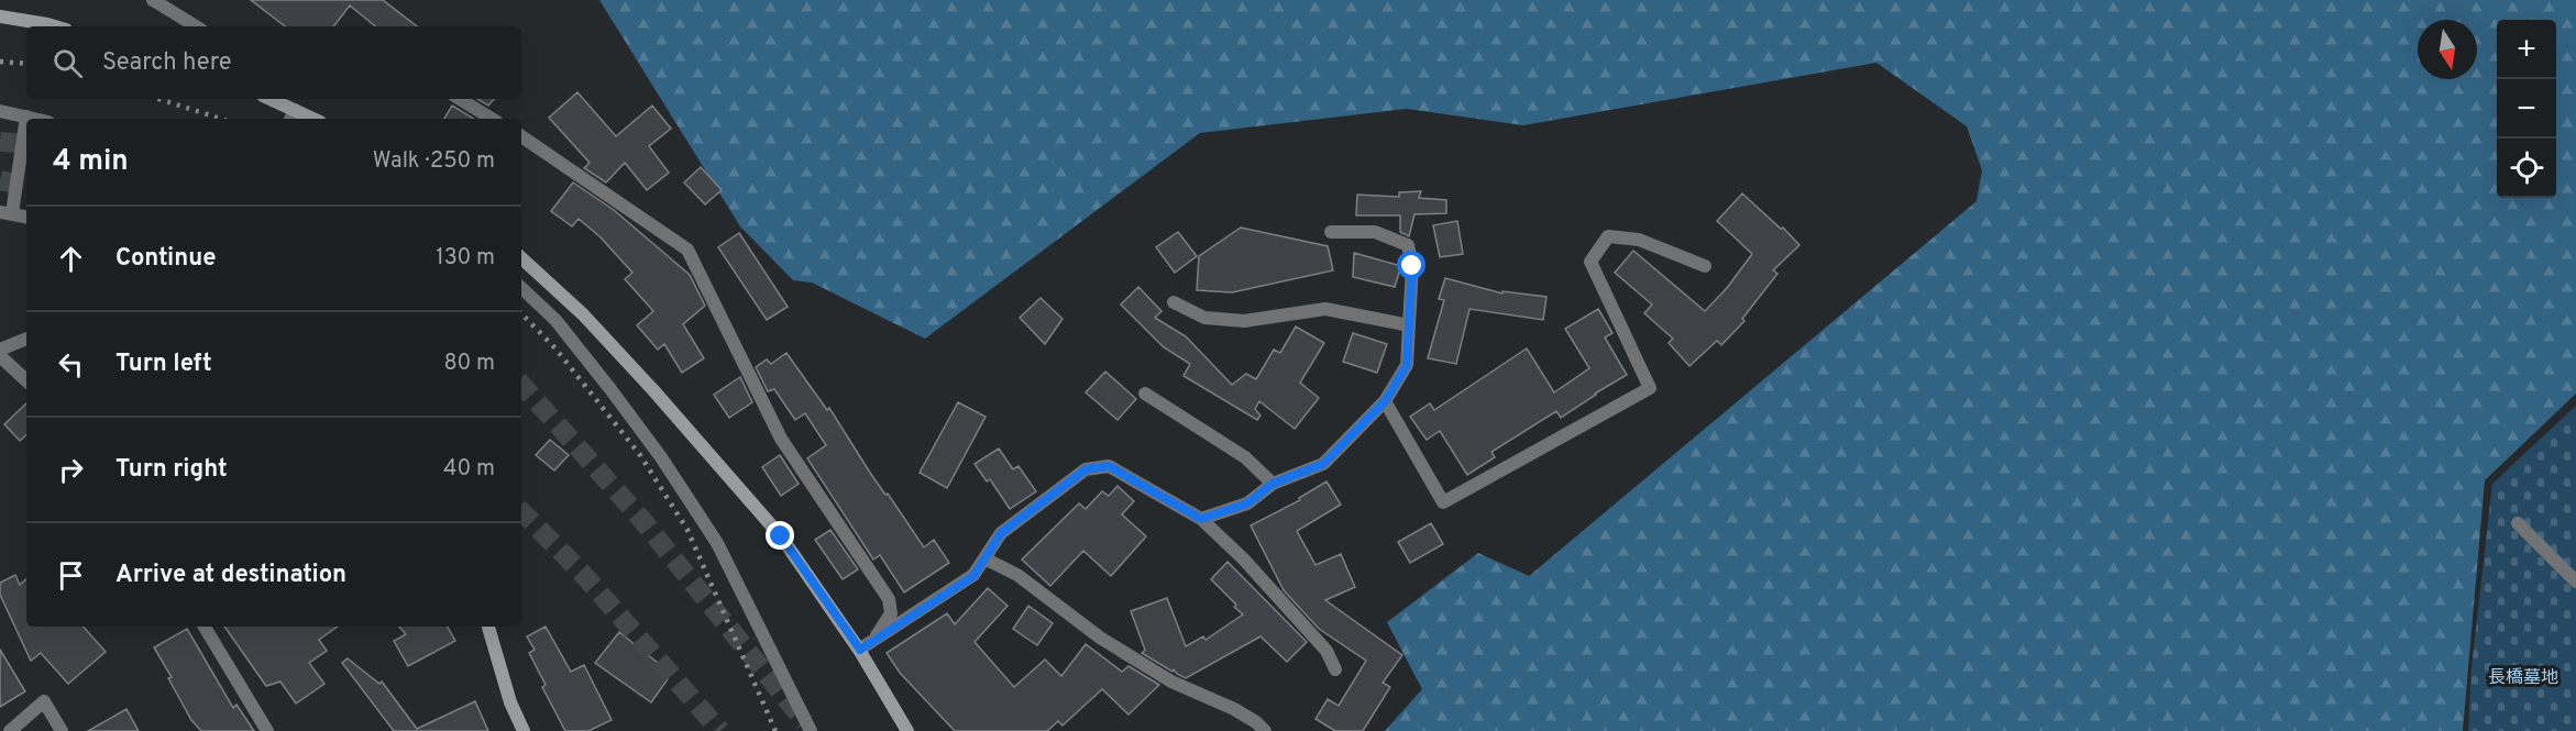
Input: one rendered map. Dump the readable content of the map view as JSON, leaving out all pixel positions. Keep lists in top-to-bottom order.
{
  "parks": ["長橋墓地"],
  "north": "bottom",
  "page": {
    "map_buttons": ["+", "−"],
    "search": "Search here",
    "heading": ["4 min", "Walk · 250 m"],
    "list": [
      ["Continue", "130 m"],
      ["Turn left", "80 m"],
      ["Turn right", "40 m"],
      "Arrive at destination"
    ]
  }
}
